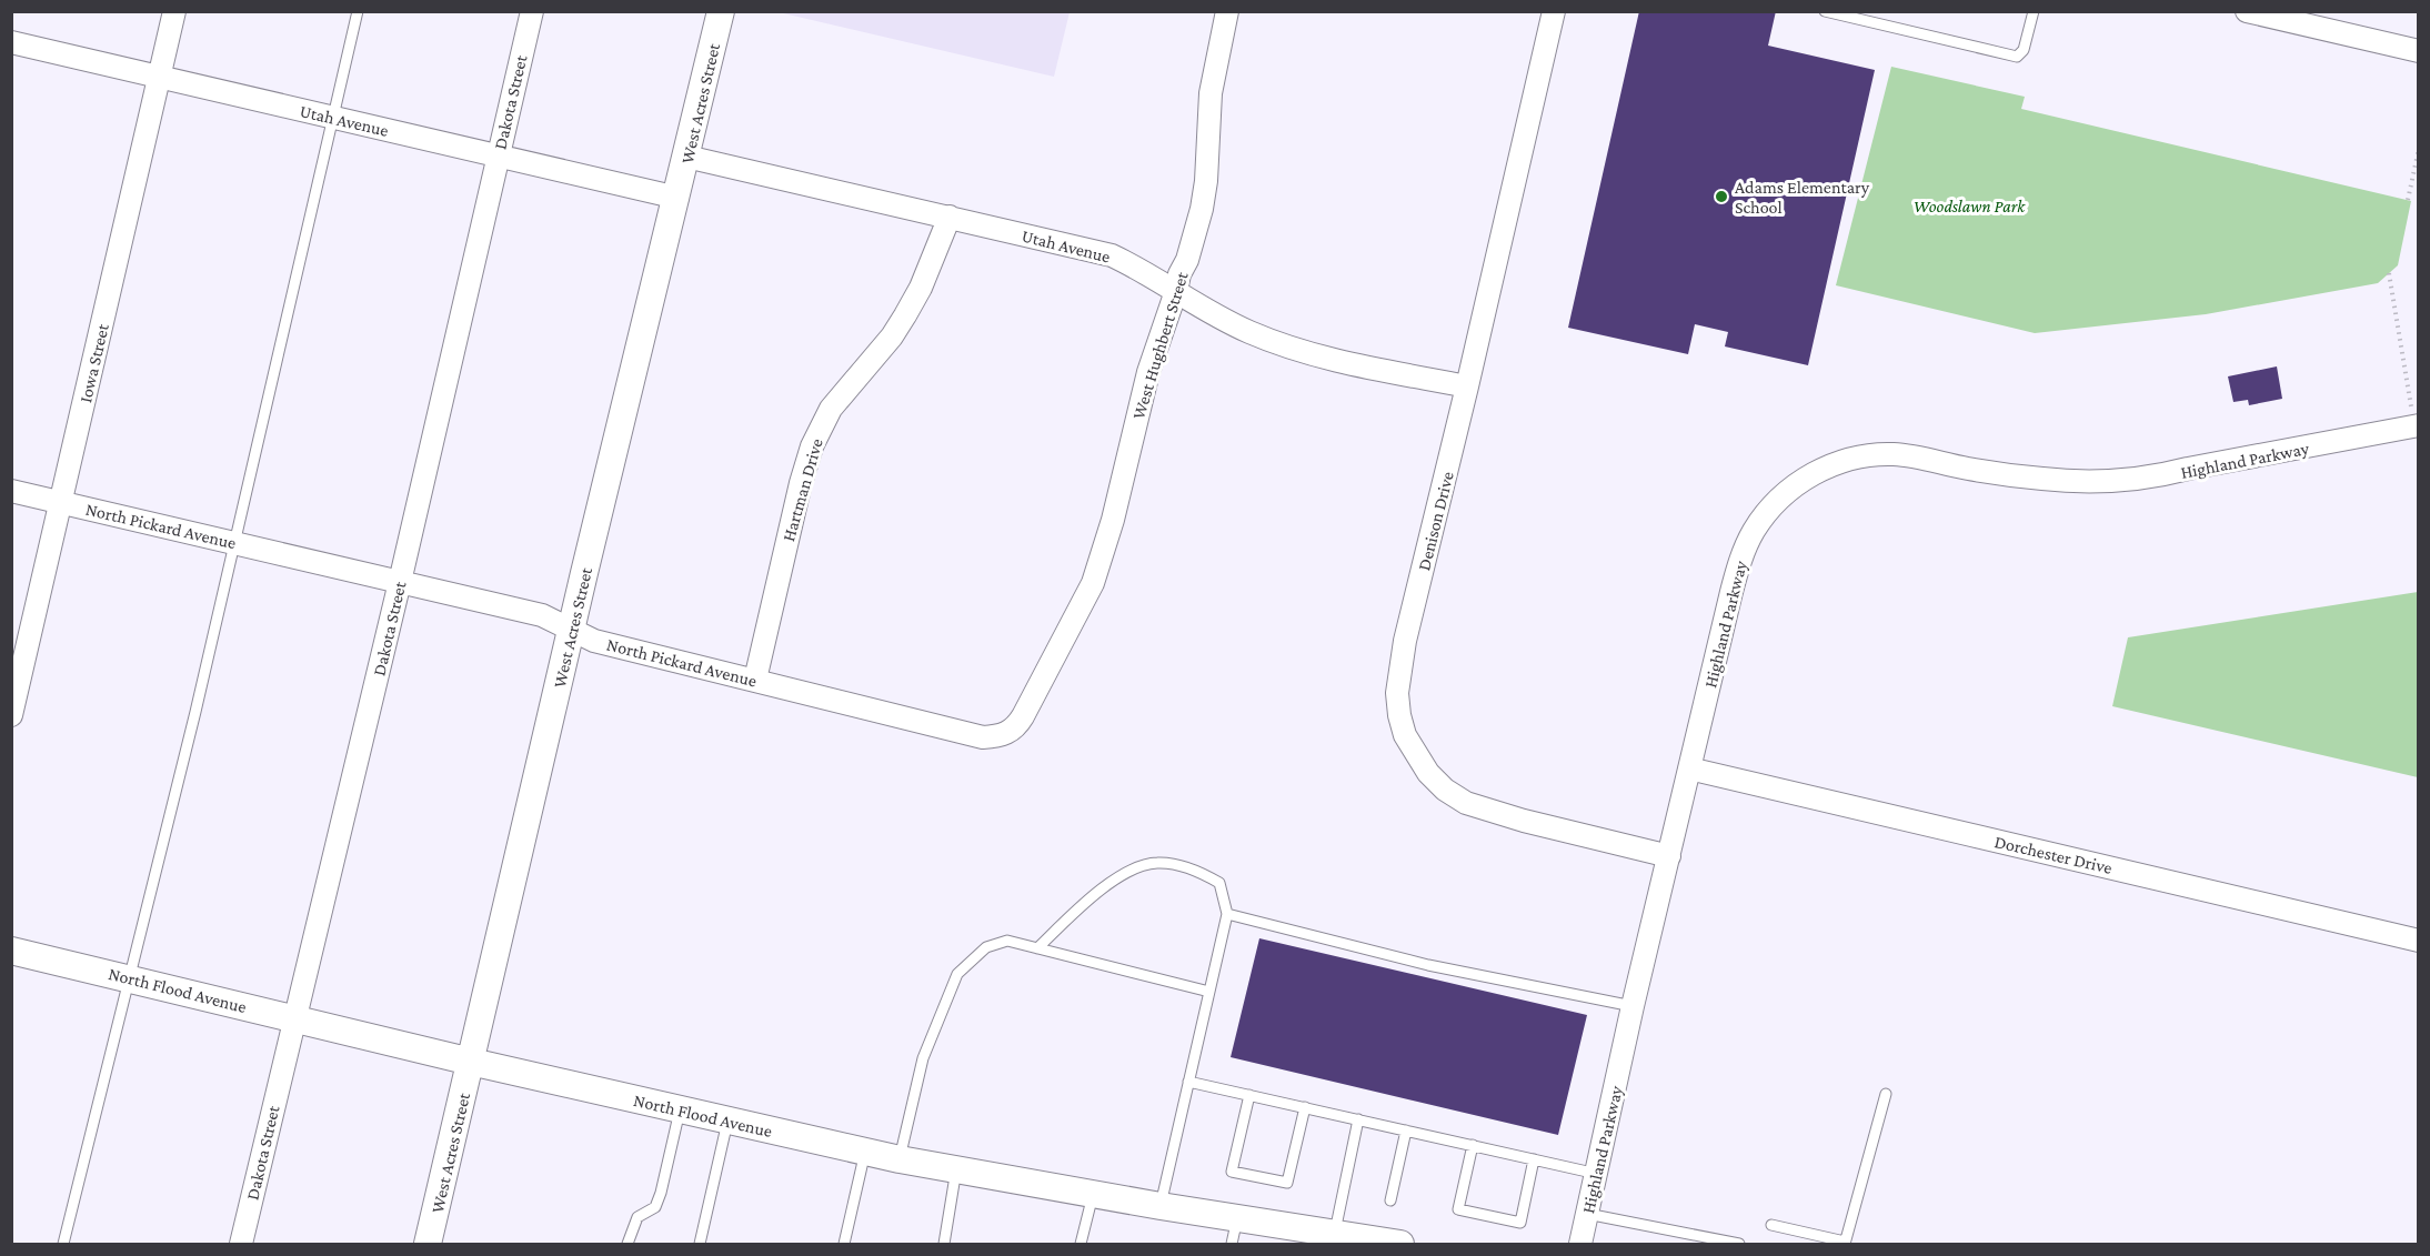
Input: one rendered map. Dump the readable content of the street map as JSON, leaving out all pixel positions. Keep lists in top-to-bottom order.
{
  "streets": {
    "street": [
      "Dakota Street",
      "West Acres Street",
      "Utah Avenue",
      "West Hughbert Street",
      "Iowa Street",
      "Highland Parkway",
      "Hartman Drive",
      "Denison Drive",
      "North Pickard Avenue",
      "Dorchester Drive",
      "North Flood Avenue"
    ]
  },
  "crossings": [
    ["Dakota Street", "Utah Avenue"],
    ["Dakota Street", "North Pickard Avenue"],
    ["Dakota Street", "North Flood Avenue"],
    ["West Acres Street", "Utah Avenue"],
    ["West Acres Street", "North Pickard Avenue"],
    ["West Acres Street", "North Flood Avenue"],
    ["Utah Avenue", "West Hughbert Street"],
    ["Utah Avenue", "Iowa Street"],
    ["Utah Avenue", "Hartman Drive"],
    ["Utah Avenue", "Denison Drive"],
    ["West Hughbert Street", "North Pickard Avenue"],
    ["Iowa Street", "North Pickard Avenue"],
    ["Highland Parkway", "Denison Drive"],
    ["Highland Parkway", "Dorchester Drive"],
    ["Hartman Drive", "North Pickard Avenue"]
  ],
  "parks": ["Woodslawn Park"],
  "places": ["Adams Elementary School"]
}
